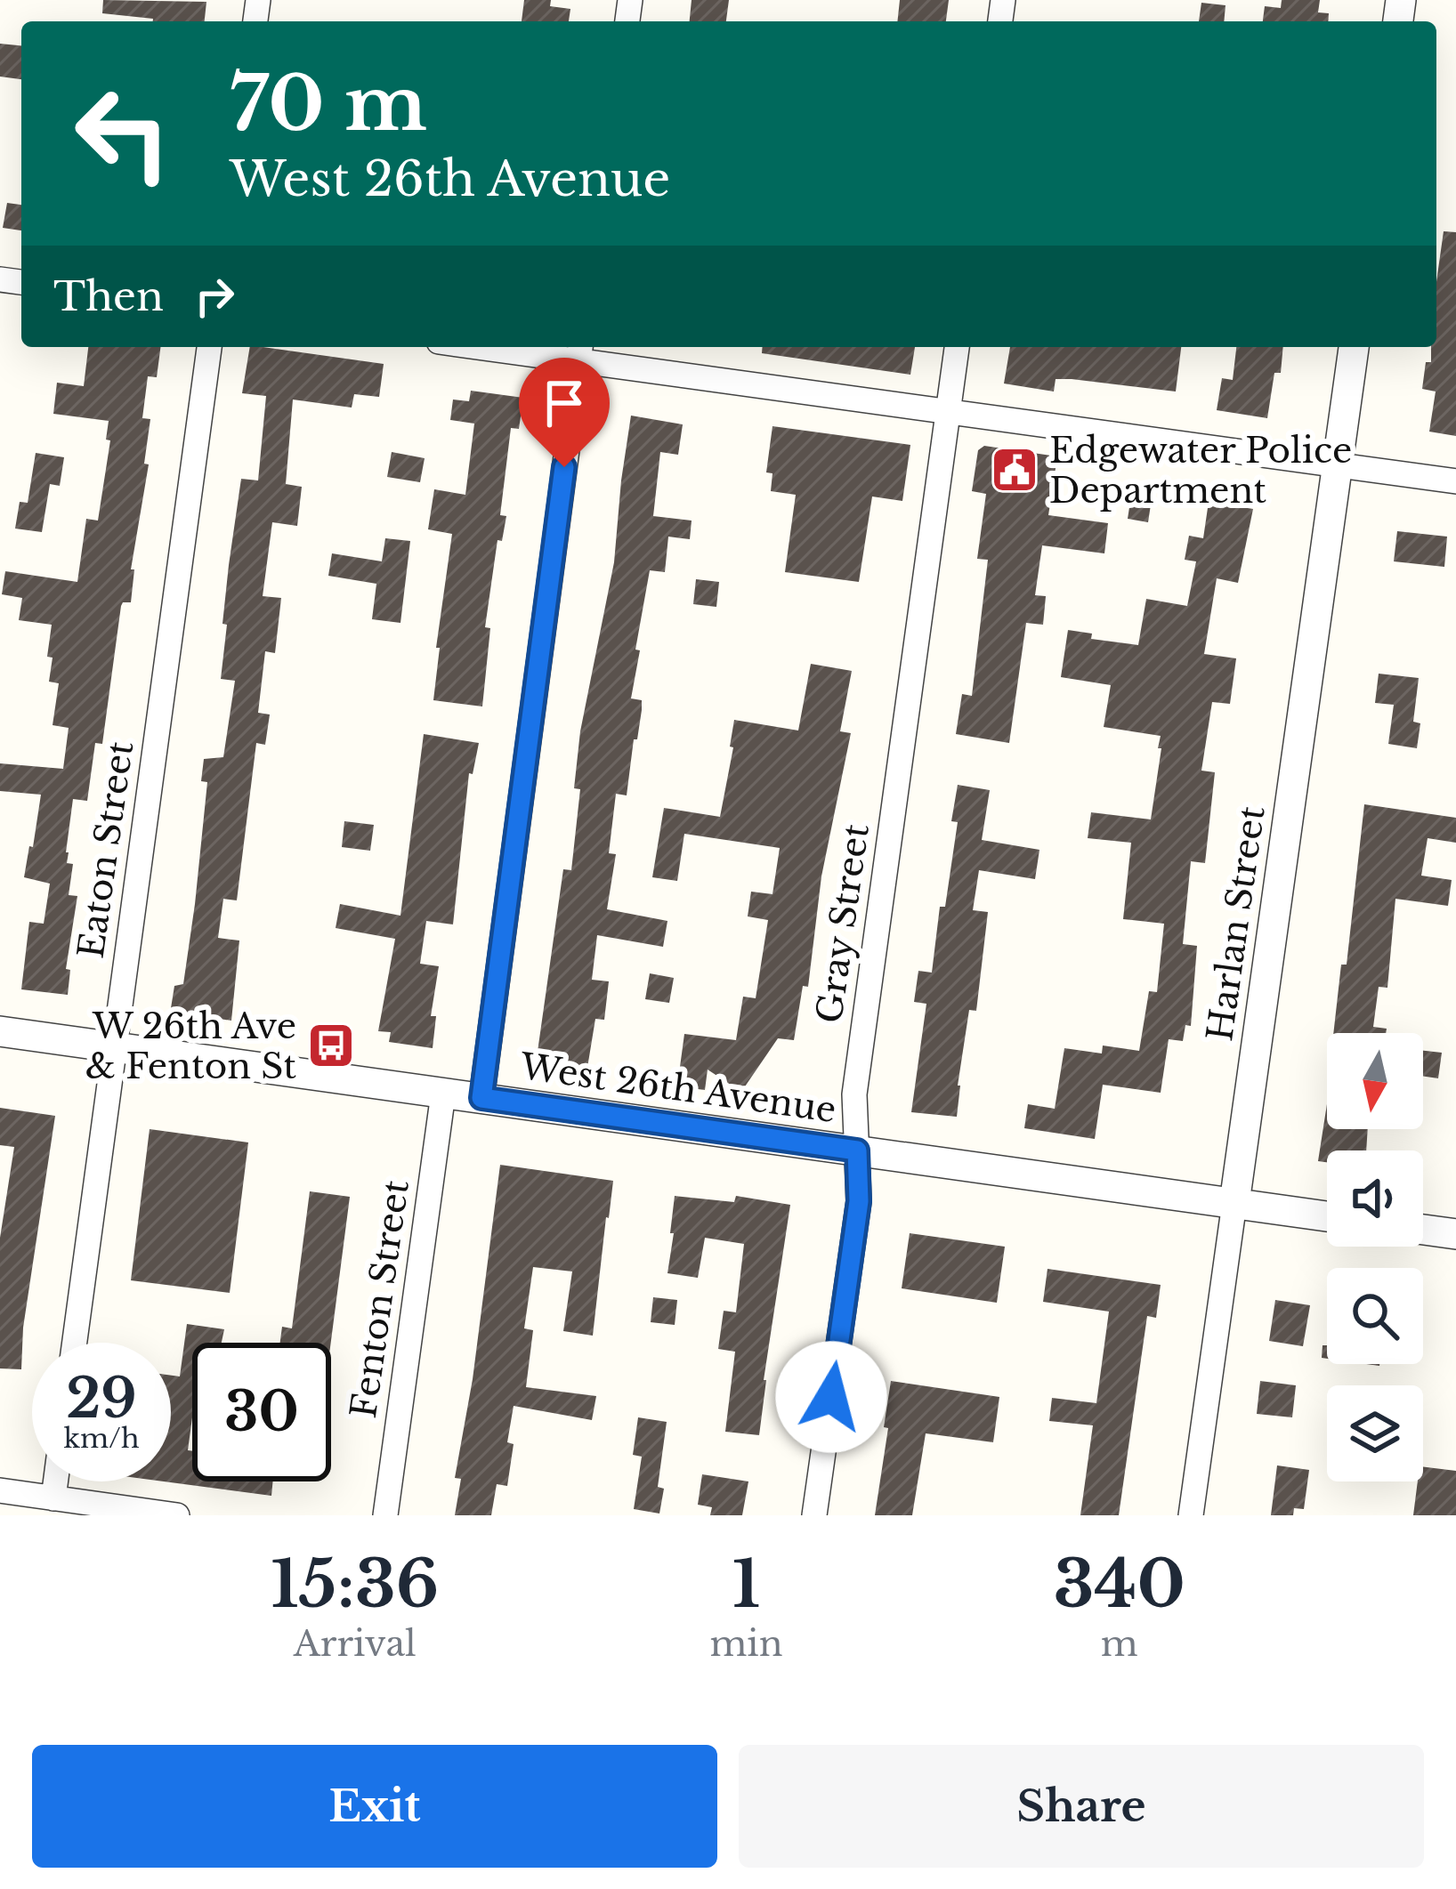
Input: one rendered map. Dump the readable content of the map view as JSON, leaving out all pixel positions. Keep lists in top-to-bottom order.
{
  "streets": {
    "street": [
      "Eaton Street",
      "Gray Street",
      "Harlan Street",
      "West 26th Avenue",
      "Fenton Street"
    ]
  },
  "crossings": [
    ["Eaton Street", "West 26th Avenue"],
    ["Gray Street", "West 26th Avenue"],
    ["Harlan Street", "West 26th Avenue"],
    ["West 26th Avenue", "Fenton Street"]
  ],
  "places": {
    "public building": ["Edgewater Police Department"],
    "bus stop": ["W 26th Ave & Fenton St"]
  },
  "north": "bottom",
  "page": {
    "turn": ["70 m", "West 26th Avenue"],
    "then": "Then",
    "speed": "29 km/h",
    "limit": "30",
    "eta": [
      "15:36",
      "Arrival",
      "1",
      "min",
      "340",
      "m"
    ],
    "buttons": ["Exit", "Share"]
  }
}
